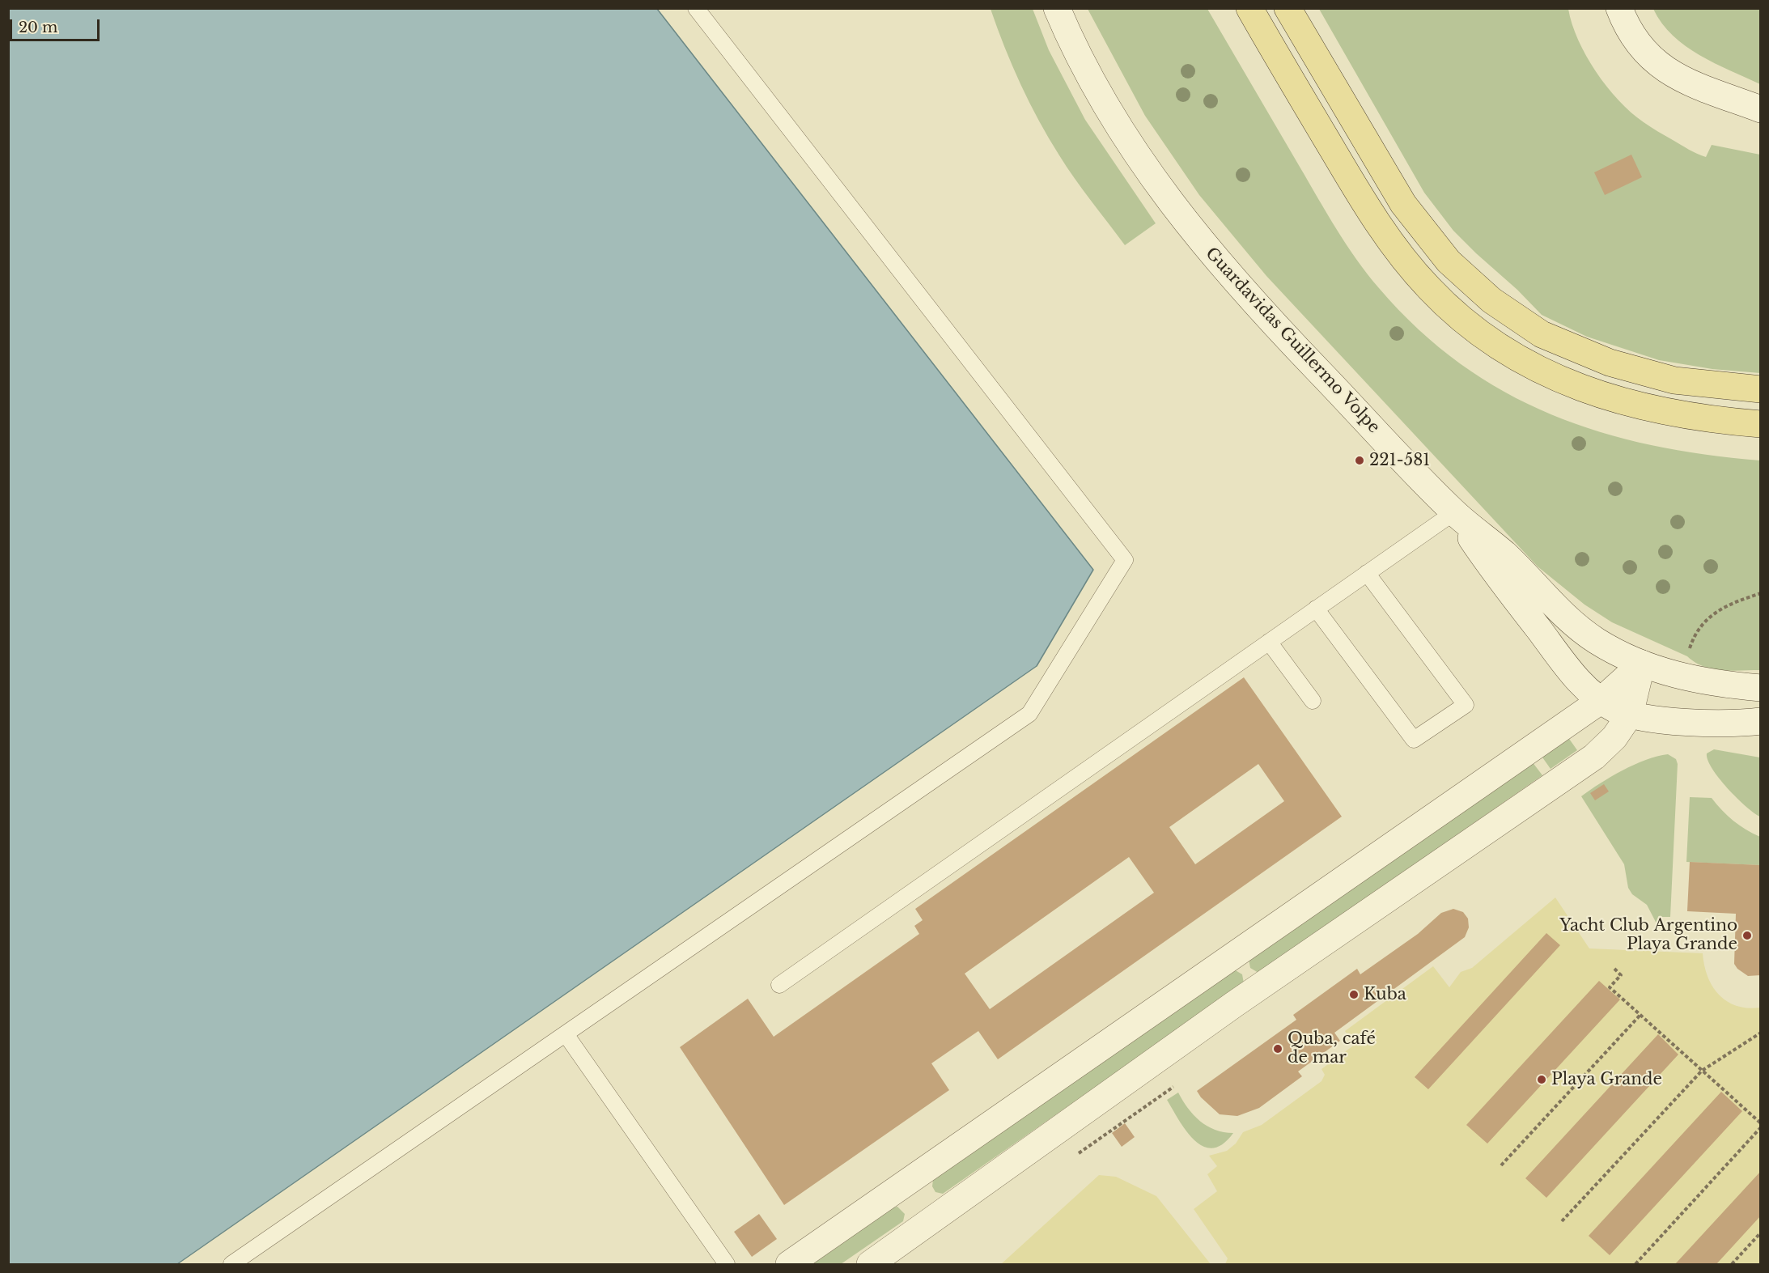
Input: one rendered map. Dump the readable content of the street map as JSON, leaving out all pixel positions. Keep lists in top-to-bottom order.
{
  "streets": {
    "street": ["Guardavidas Guillermo Volpe"]
  },
  "places": [
    "221-581",
    "Yacht Club Argentino Playa Grande",
    "Kuba",
    "Quba, café de mar",
    "Playa Grande"
  ],
  "scale_bar": "20 m"
}
